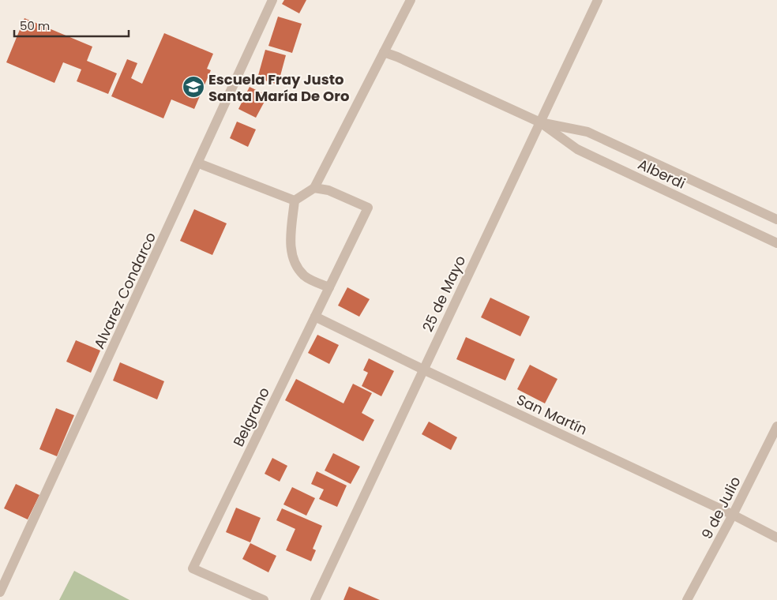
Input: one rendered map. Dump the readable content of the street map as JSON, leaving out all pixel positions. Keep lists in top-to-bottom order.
{
  "streets": {
    "street": [
      "Alberdi",
      "Alvarez Condarco",
      "25 de Mayo",
      "San Martín",
      "Belgrano",
      "9 de Julio"
    ]
  },
  "crossings": [
    ["Alberdi", "25 de Mayo"],
    ["25 de Mayo", "San Martín"],
    ["San Martín", "Belgrano"],
    ["San Martín", "9 de Julio"]
  ],
  "places": {
    "school or university": ["Escuela Fray Justo Santa María De Oro"]
  },
  "scale_bar": "50 m"
}
